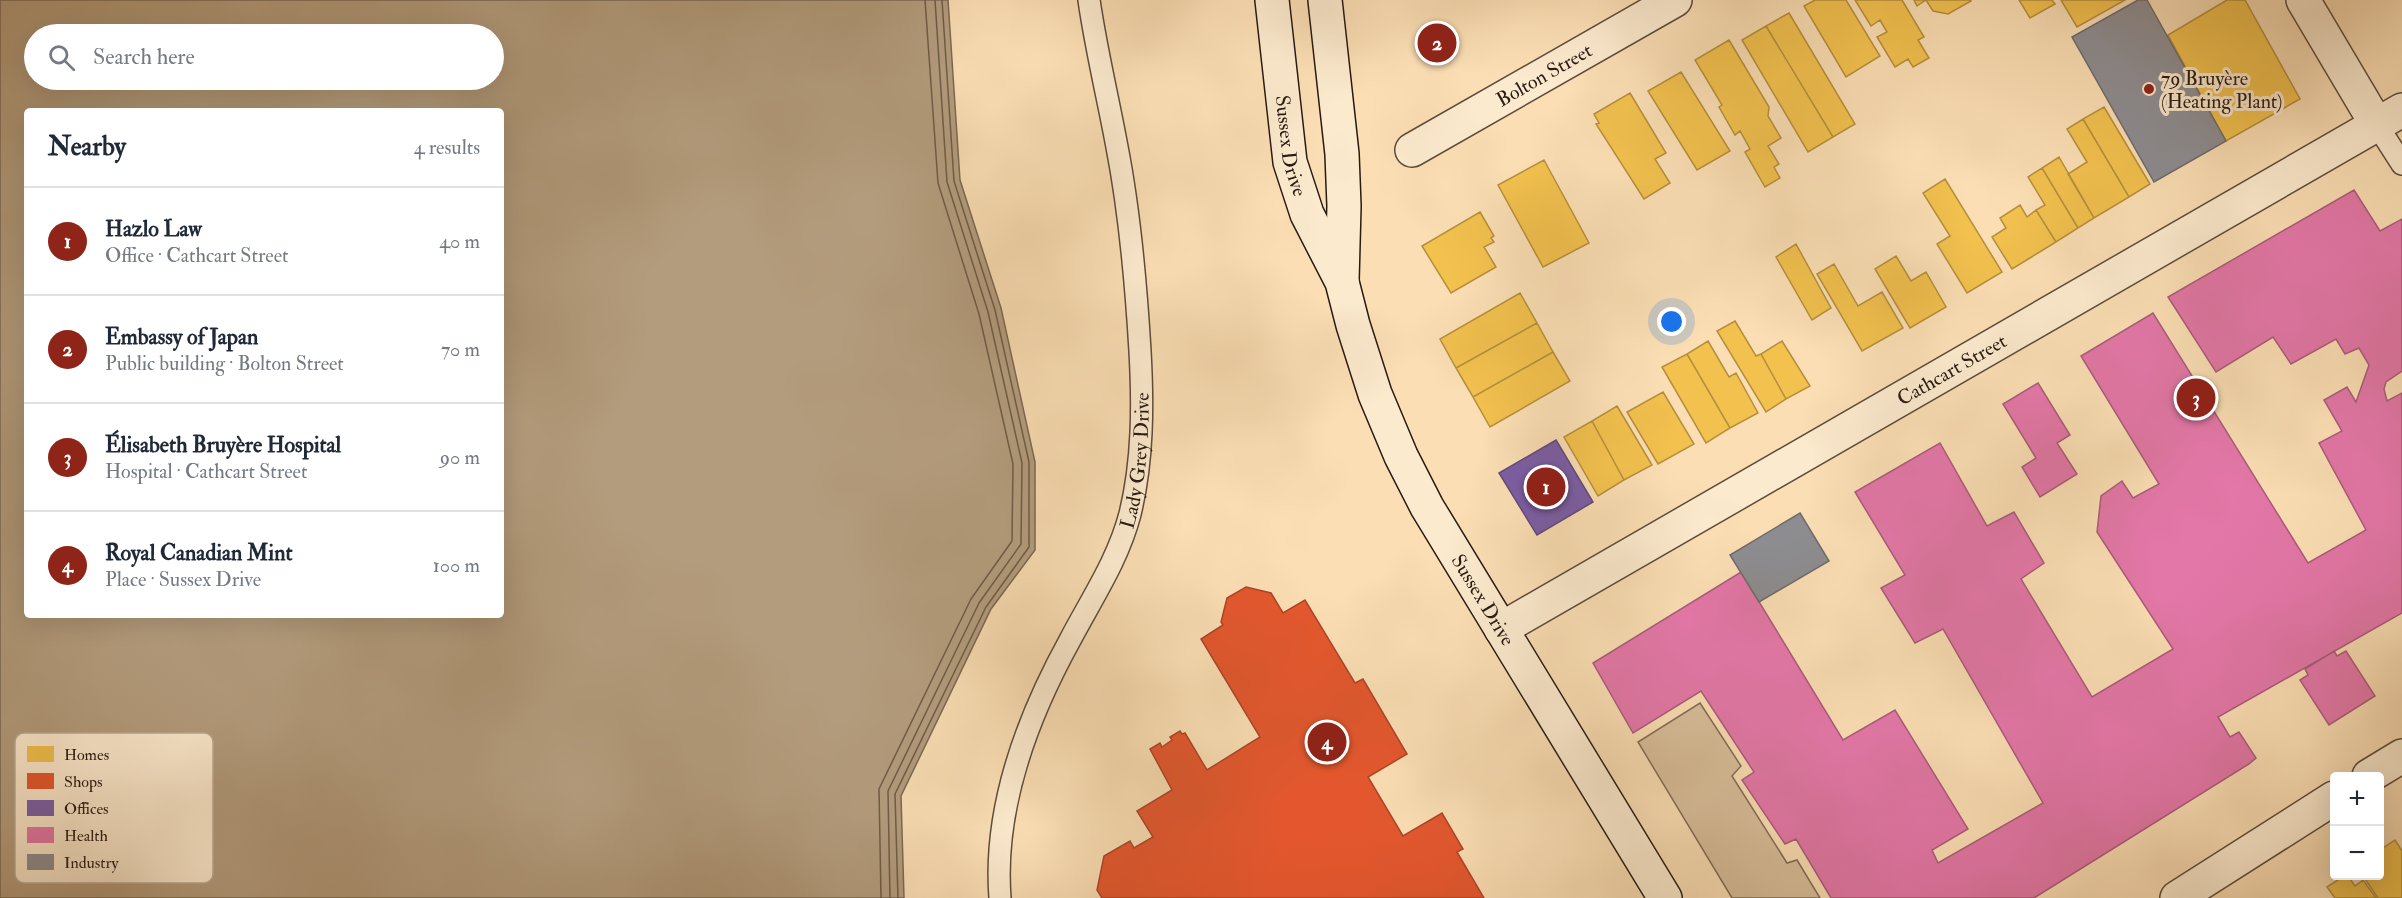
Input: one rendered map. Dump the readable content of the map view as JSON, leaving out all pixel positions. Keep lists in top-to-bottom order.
{
  "streets": {
    "street": ["Bolton Street", "Sussex Drive", "Cathcart Street"],
    "lane": ["Lady Grey Drive"]
  },
  "crossings": [
    ["Sussex Drive", "Cathcart Street"]
  ],
  "places": ["79 Bruyère (Heating Plant)"],
  "legend": [
    "Homes",
    "Shops",
    "Offices",
    "Health",
    "Industry"
  ],
  "page": {
    "pins": [
      "2",
      "3",
      "1",
      "4"
    ],
    "search": "Search here",
    "heading": ["Nearby", "4 results"],
    "list": [
      {
        "mark": "1",
        "name": "Hazlo Law",
        "note": "Office · Cathcart Street",
        "value": "40 m"
      },
      {
        "mark": "2",
        "name": "Embassy of Japan",
        "note": "Public building · Bolton Street",
        "value": "70 m"
      },
      {
        "mark": "3",
        "name": "Élisabeth Bruyère Hospital",
        "note": "Hospital · Cathcart Street",
        "value": "90 m"
      },
      {
        "mark": "4",
        "name": "Royal Canadian Mint",
        "note": "Place · Sussex Drive",
        "value": "100 m"
      }
    ],
    "map_buttons": ["+", "−"]
  }
}
